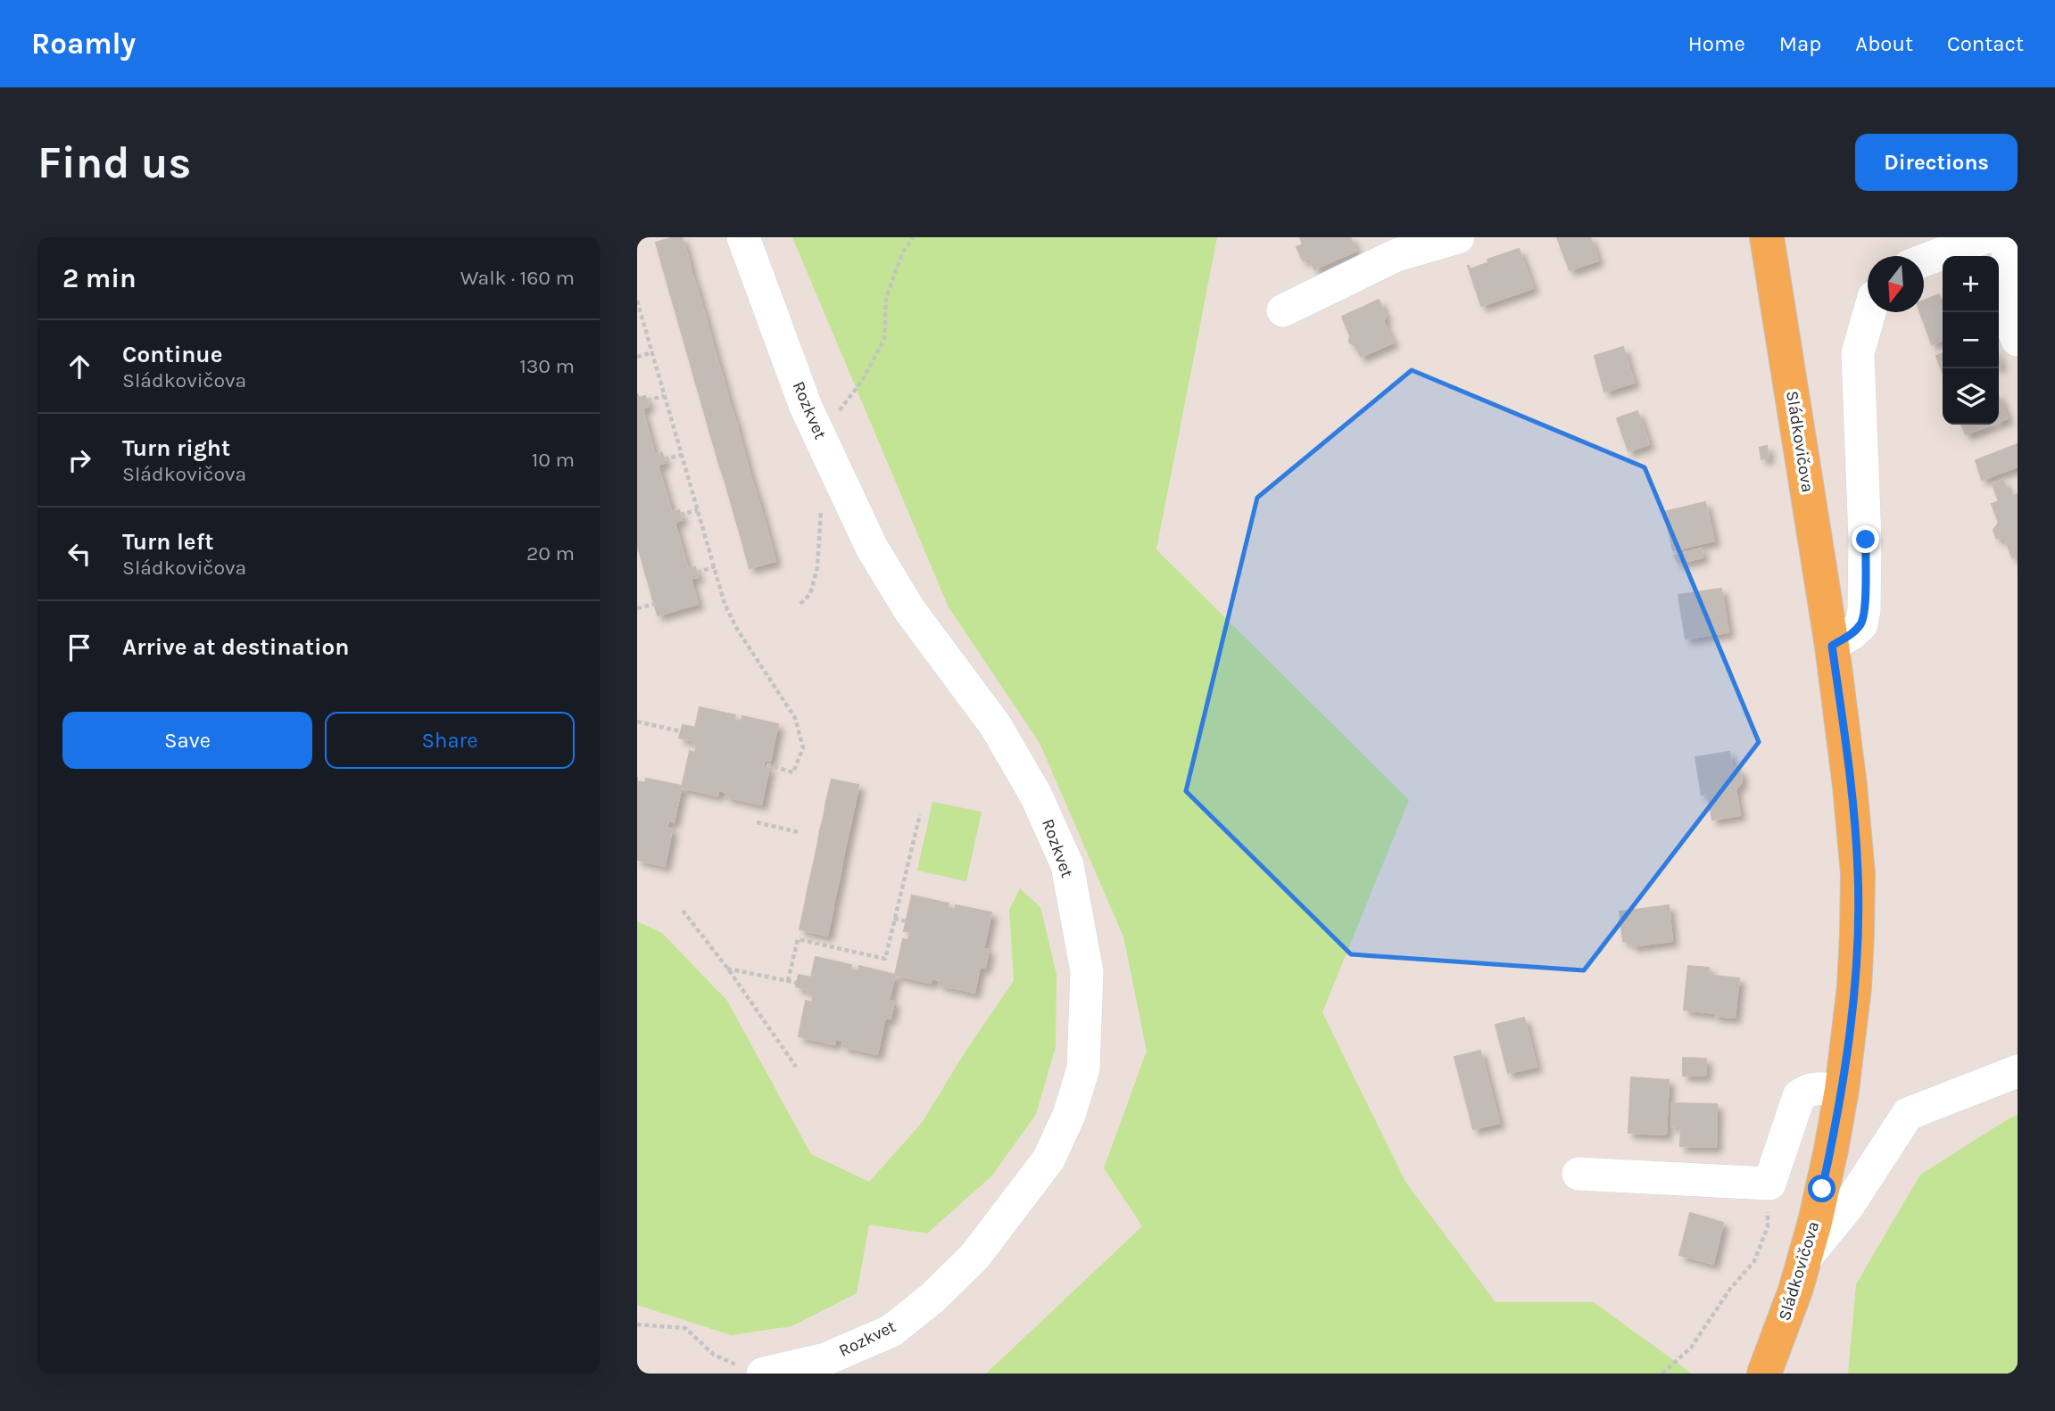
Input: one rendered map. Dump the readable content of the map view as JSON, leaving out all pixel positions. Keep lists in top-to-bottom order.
{
  "streets": {
    "main road": ["Sládkovičova"],
    "street": ["Rozkvet"]
  },
  "north": "bottom",
  "page": {
    "header": "Roamly",
    "nav": [
      "Home",
      "Map",
      "About",
      "Contact"
    ],
    "buttons": [
      "Directions",
      ["Save", "Share"]
    ],
    "title": "Find us",
    "heading": ["2 min", "Walk · 160 m"],
    "map_buttons": ["+", "−"],
    "list": [
      ["Continue", "Sládkovičova", "130 m"],
      ["Turn right", "Sládkovičova", "10 m"],
      ["Turn left", "Sládkovičova", "20 m"],
      "Arrive at destination"
    ]
  }
}
